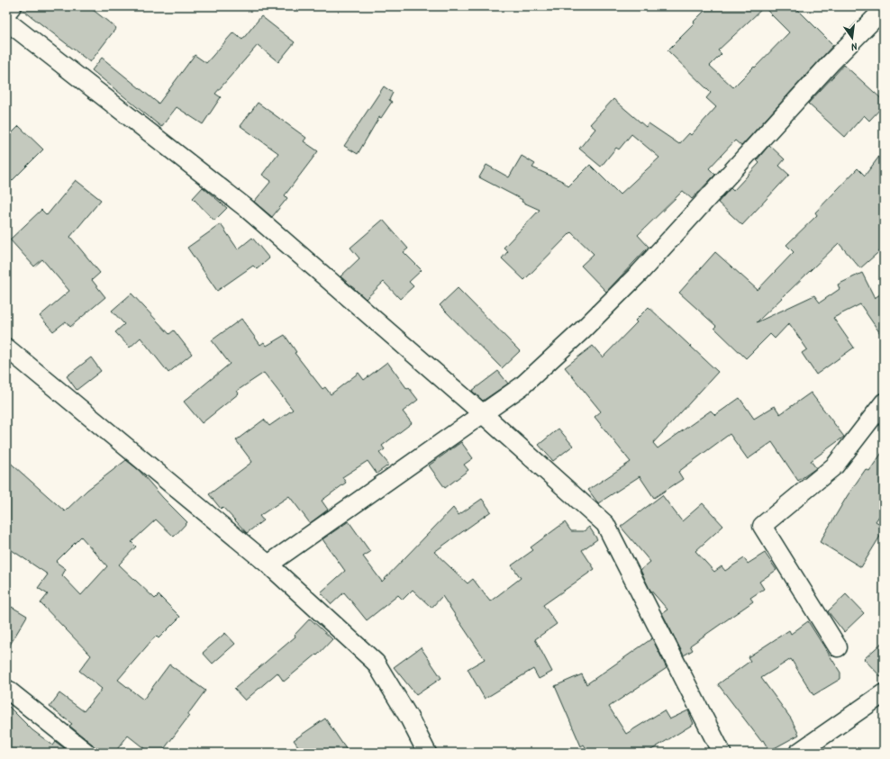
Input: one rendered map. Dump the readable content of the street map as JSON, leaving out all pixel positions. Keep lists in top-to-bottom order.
{
  "north": "bottom"
}
